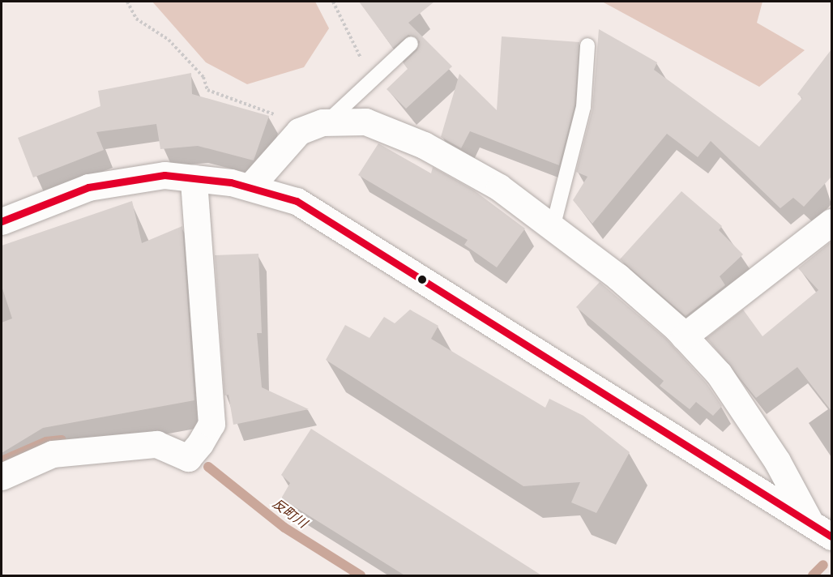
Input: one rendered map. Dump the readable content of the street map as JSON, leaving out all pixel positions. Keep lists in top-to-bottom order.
{
  "water": ["反町川"]
}
